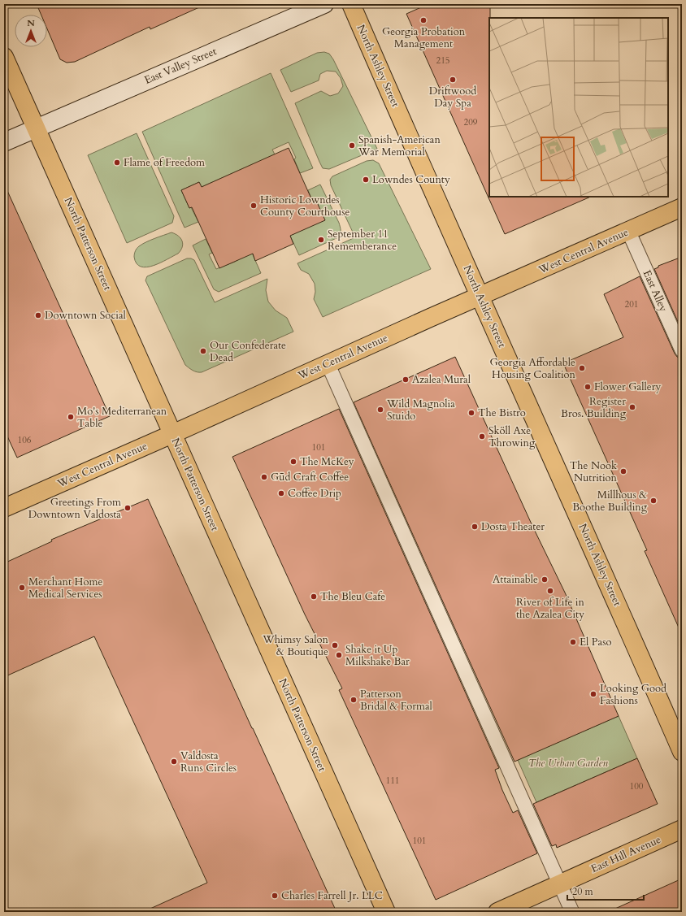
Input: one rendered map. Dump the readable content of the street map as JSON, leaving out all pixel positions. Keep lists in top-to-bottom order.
{
  "streets": {
    "main road": [
      "North Ashley Street",
      "North Patterson Street",
      "West Central Avenue",
      "East Hill Avenue"
    ],
    "street": ["East Valley Street"],
    "lane": ["East Alley"]
  },
  "crossings": [
    ["East Valley Street", "North Patterson Street"],
    ["North Ashley Street", "West Central Avenue"],
    ["North Patterson Street", "West Central Avenue"],
    ["West Central Avenue", "East Alley"]
  ],
  "parks": ["The Urban Garden"],
  "places": [
    "Georgia Probation Management",
    "Driftwood Day Spa",
    "Spanish-American War Memorial",
    "Flame of Freedom",
    "Lowndes County",
    "Historic Lowndes County Courthouse",
    "September 11 Rememberance",
    "Downtown Social",
    "Our Confederate Dead",
    "Georgia Affordable Housing Coalition",
    "Azalea Mural",
    "Flower Gallery",
    "Register Bros. Building",
    "Wild Magnolia Stuido",
    "The Bistro",
    "Mo's Mediterranean Table",
    "Sköll Axe Throwing",
    "The McKey",
    "The Nook Nutrition",
    "Gūd Craft Coffee",
    "Coffee Drip",
    "Millhous & Boothe Building",
    "Greetings From Downtown Valdosta",
    "Dosta Theater",
    "Attainable",
    "Merchant Home Medical Services",
    "River of Life in the Azalea City",
    "The Bleu Cafe",
    "El Paso",
    "Whimsy Salon & Boutique",
    "Shake it Up Milkshake Bar",
    "Looking Good Fashions",
    "Patterson Bridal & Formal",
    "Valdosta Runs Circles",
    "Charles Farrell Jr. LLC"
  ],
  "house_numbers": [
    "215",
    "209",
    "201",
    "106",
    "101",
    "111",
    "100",
    "101"
  ],
  "scale_bar": "20 m",
  "north": "top"
}
